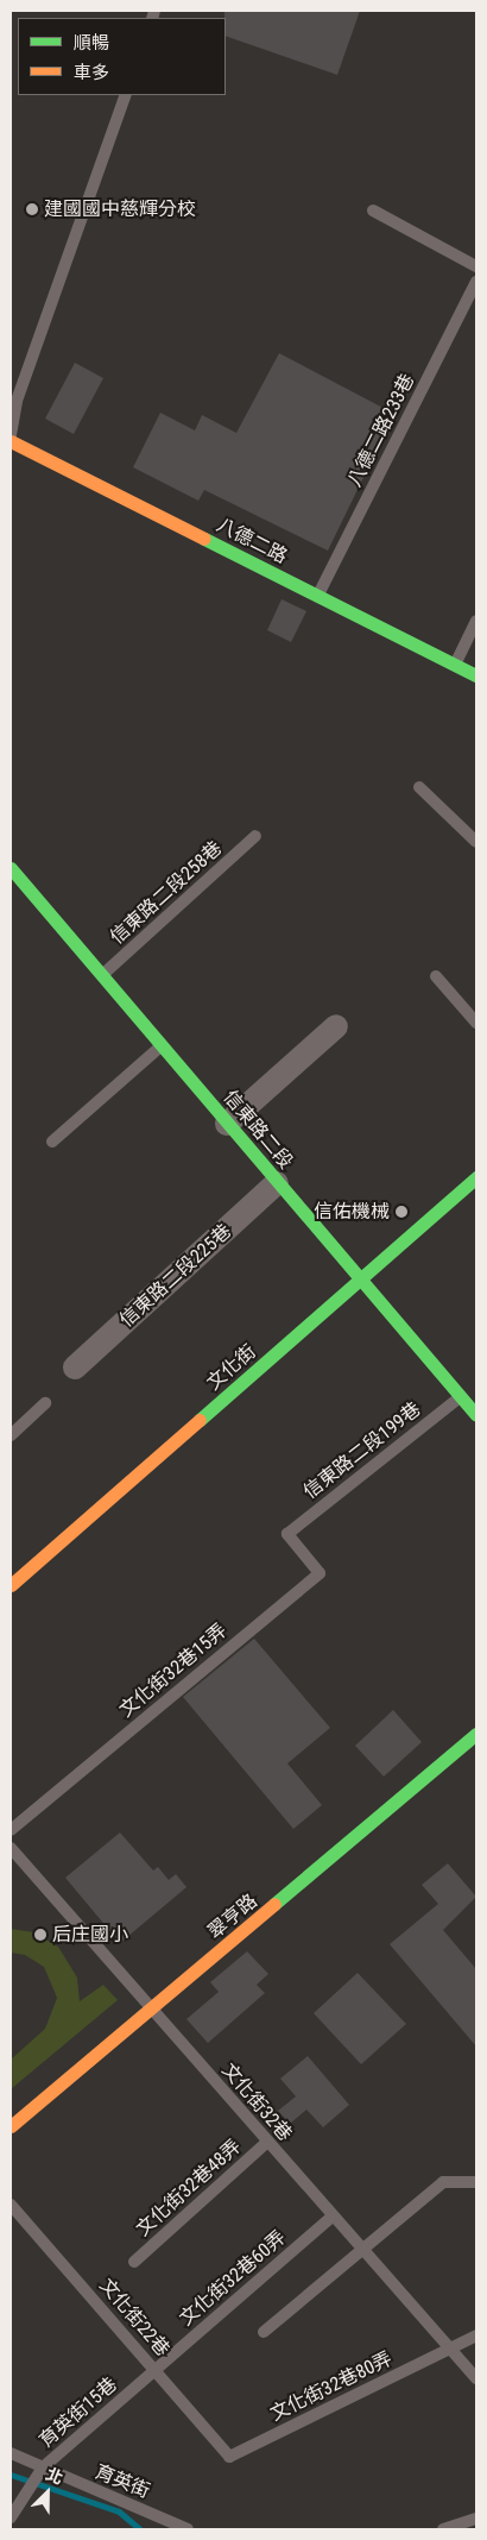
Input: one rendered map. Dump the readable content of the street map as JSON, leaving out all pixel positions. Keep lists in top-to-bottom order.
{
  "streets": {
    "street": [
      "八德二路",
      "信東路二段",
      "信東路二段225巷",
      "文化街",
      "翠亨路"
    ],
    "lane": [
      "八德二路233巷",
      "信東路二段258巷",
      "信東路二段199巷",
      "文化街32巷15弄",
      "文化街32巷",
      "文化街32巷48弄",
      "文化街32巷60弄",
      "文化街22巷",
      "文化街32巷80弄",
      "育英街15巷",
      "育英街"
    ]
  },
  "crossings": [
    ["八德二路233巷", "八德二路"],
    ["信東路二段258巷", "信東路二段"],
    ["信東路二段", "信東路二段225巷"],
    ["信東路二段", "文化街"],
    ["信東路二段", "信東路二段199巷"],
    ["信東路二段199巷", "文化街32巷15弄"],
    ["翠亨路", "文化街32巷"],
    ["文化街32巷", "文化街32巷48弄"],
    ["文化街32巷", "文化街32巷60弄"],
    ["文化街32巷", "文化街32巷80弄"],
    ["文化街32巷60弄", "文化街22巷"],
    ["文化街32巷60弄", "育英街15巷"],
    ["文化街22巷", "文化街32巷80弄"],
    ["文化街22巷", "育英街15巷"],
    ["育英街15巷", "育英街"]
  ],
  "places": ["建國國中慈輝分校", "信佑機械", "后庄國小"],
  "legend": ["順暢", "車多"],
  "north": "top right"
}
